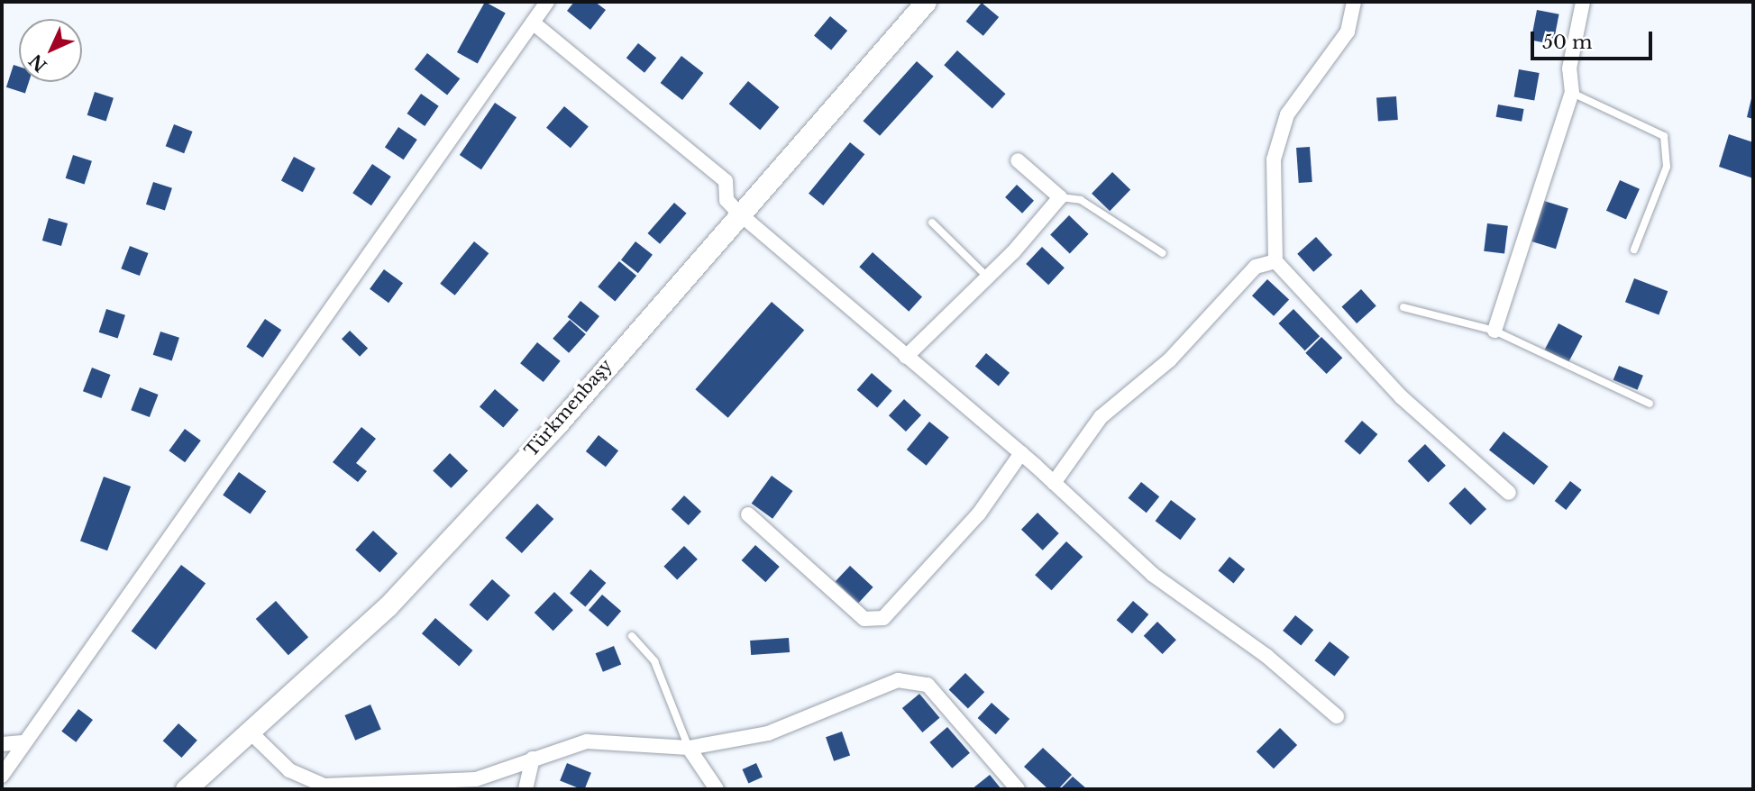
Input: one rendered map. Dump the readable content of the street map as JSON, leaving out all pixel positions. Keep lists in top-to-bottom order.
{
  "streets": {
    "street": ["Türkmenbaşy"]
  },
  "scale_bar": "50 m",
  "north": "bottom left"
}
